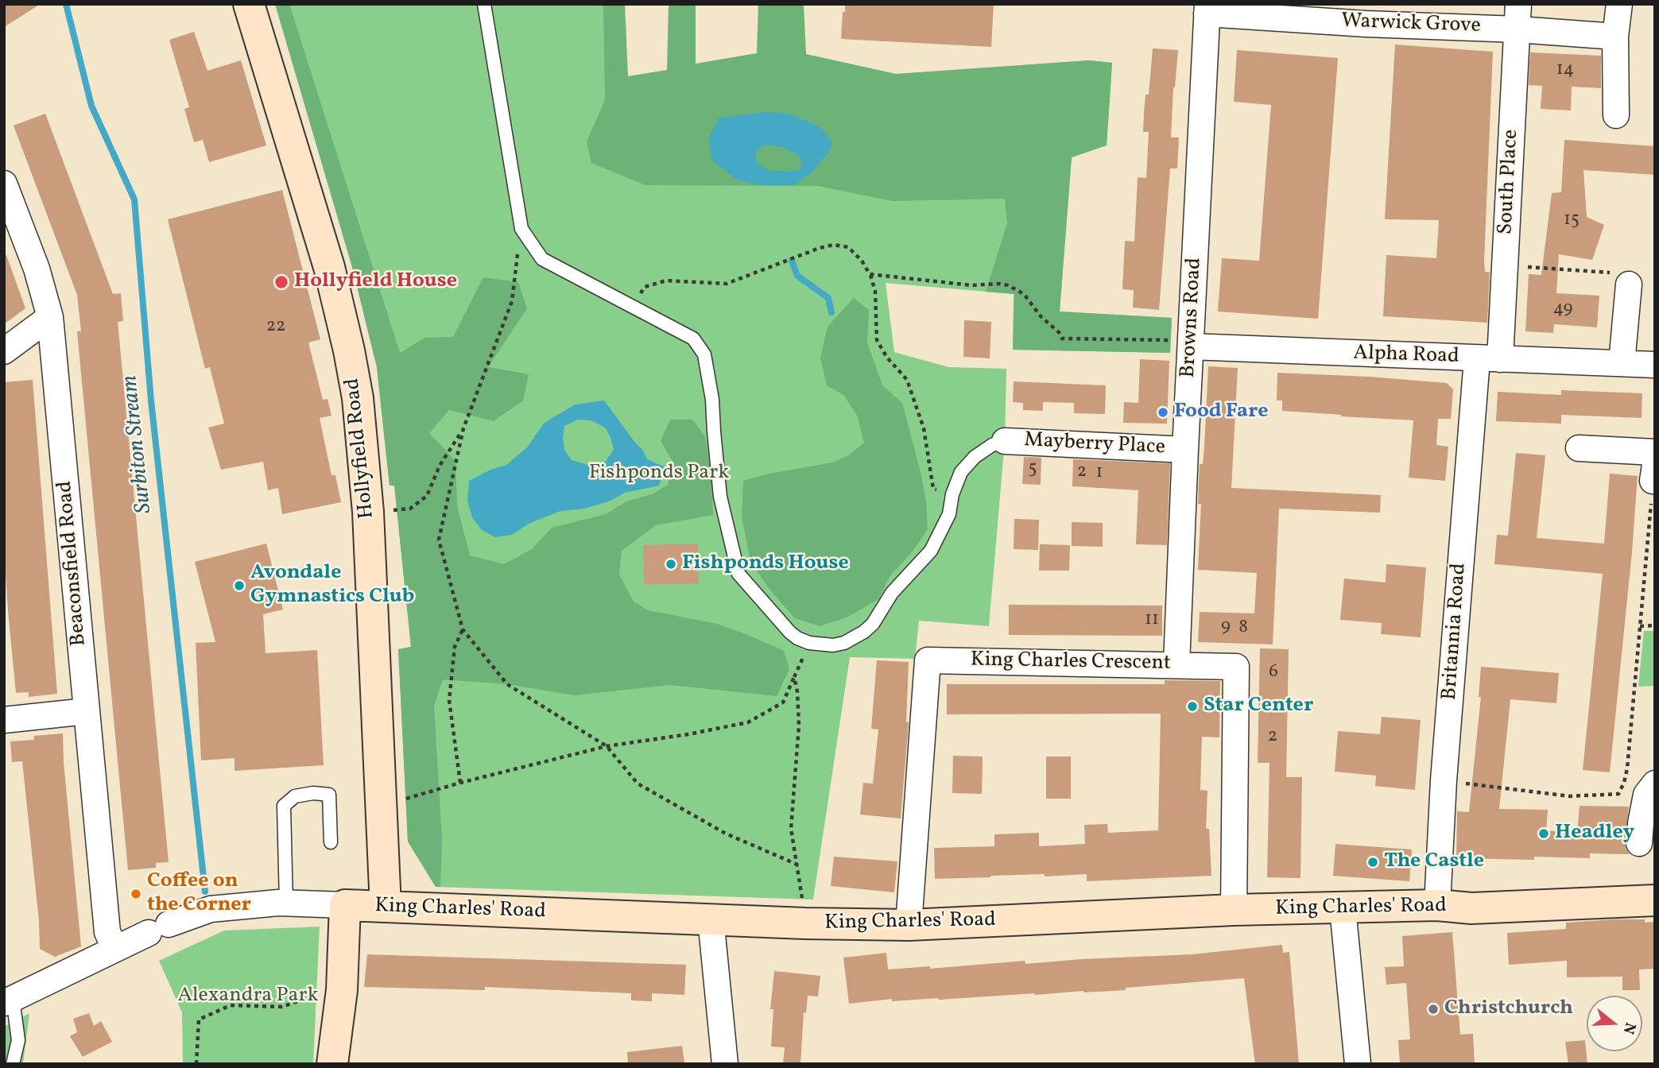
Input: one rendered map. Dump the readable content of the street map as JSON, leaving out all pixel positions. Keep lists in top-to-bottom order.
{
  "streets": {
    "street": [
      "Warwick Grove",
      "South Place",
      "Browns Road",
      "Alpha Road",
      "Mayberry Place",
      "Hollyfield Road",
      "Beaconsfield Road",
      "Britannia Road",
      "King Charles Crescent",
      "King Charles' Road"
    ]
  },
  "crossings": [
    ["Warwick Grove", "South Place"],
    ["Warwick Grove", "Browns Road"],
    ["South Place", "Alpha Road"],
    ["South Place", "Britannia Road"],
    ["Browns Road", "Alpha Road"],
    ["Browns Road", "Mayberry Place"],
    ["Browns Road", "King Charles Crescent"],
    ["Alpha Road", "Britannia Road"],
    ["Hollyfield Road", "King Charles' Road"],
    ["Beaconsfield Road", "King Charles' Road"],
    ["Britannia Road", "King Charles' Road"],
    ["King Charles Crescent", "King Charles' Road"]
  ],
  "water": ["Surbiton Stream"],
  "parks": ["Fishponds Park", "Alexandra Park"],
  "places": [
    "Hollyfield House",
    "Food Fare",
    "Fishponds House",
    "Avondale Gymnastics Club",
    "Star Center",
    "Headley",
    "The Castle",
    "Coffee on the Corner",
    "Christchurch"
  ],
  "house_numbers": [
    "14",
    "15",
    "49",
    "22",
    "5",
    "2",
    "1",
    "11",
    "9",
    "8",
    "6",
    "2"
  ],
  "north": "right"
}
